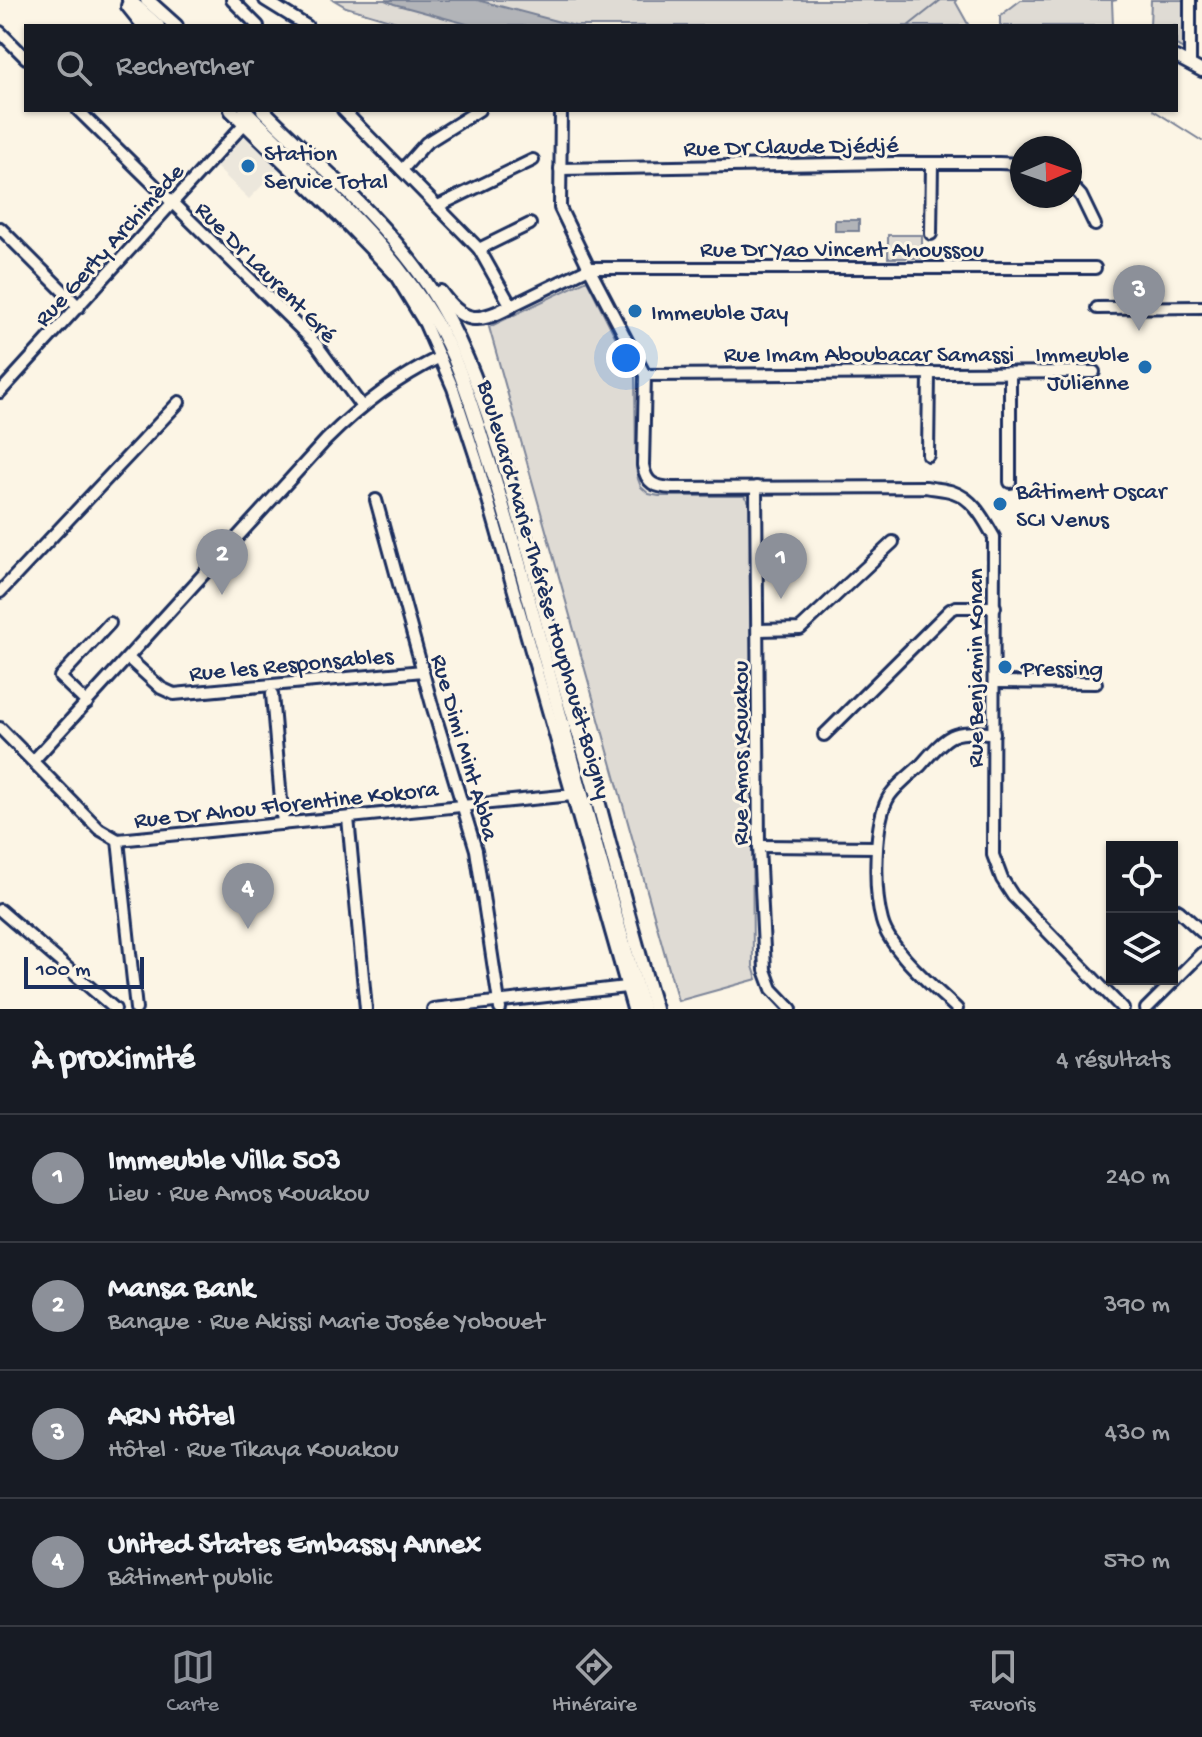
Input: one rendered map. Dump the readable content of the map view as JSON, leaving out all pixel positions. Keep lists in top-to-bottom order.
{
  "streets": {
    "main road": ["Boulevard Marie-Thérèse Houphouët-Boigny"],
    "street": [
      "Rue Dr Claude Djédjé",
      "Rue Gerty Archimède",
      "Rue Dr Yao Vincent Ahoussou",
      "Rue Dr Laurent Gré",
      "Rue Imam Aboubacar Samassi",
      "Rue les Responsables",
      "Rue Benjamin Konan",
      "Rue Dimi Mint Abba",
      "Rue Amos Kouakou",
      "Rue Dr Ahou Florentine Kokora"
    ]
  },
  "crossings": [
    ["Rue Gerty Archimède", "Rue Dr Laurent Gré"],
    ["Rue Gerty Archimède", "Boulevard Marie-Thérèse Houphouët-Boigny"],
    ["Rue Imam Aboubacar Samassi", "Rue Benjamin Konan"],
    ["Rue les Responsables", "Rue Dimi Mint Abba"],
    ["Rue Benjamin Konan", "Rue Amos Kouakou"],
    ["Rue Dimi Mint Abba", "Rue Dr Ahou Florentine Kokora"]
  ],
  "places": [
    "Station Service Total",
    "Immeuble Jay",
    "Immeuble Julienne",
    "Bâtiment Oscar SCI Venus",
    "Pressing"
  ],
  "scale_bar": "100 m",
  "north": "right",
  "page": {
    "search": "Rechercher",
    "pins": [
      "3",
      "2",
      "1",
      "4"
    ],
    "scale": "100 m",
    "heading": ["À proximité", "4 résultats"],
    "list": [
      {
        "mark": "1",
        "name": "Immeuble Villa 503",
        "note": "Lieu · Rue Amos Kouakou",
        "value": "240 m"
      },
      {
        "mark": "2",
        "name": "Mansa Bank",
        "note": "Banque · Rue Akissi Marie Josée Yobouet",
        "value": "390 m"
      },
      {
        "mark": "3",
        "name": "ARN Hôtel",
        "note": "Hôtel · Rue Tikaya Kouakou",
        "value": "430 m"
      },
      {
        "mark": "4",
        "name": "United States Embassy Annex",
        "note": "Bâtiment public",
        "value": "570 m"
      }
    ],
    "nav": ["Carte", "Itinéraire", "Favoris"]
  }
}
